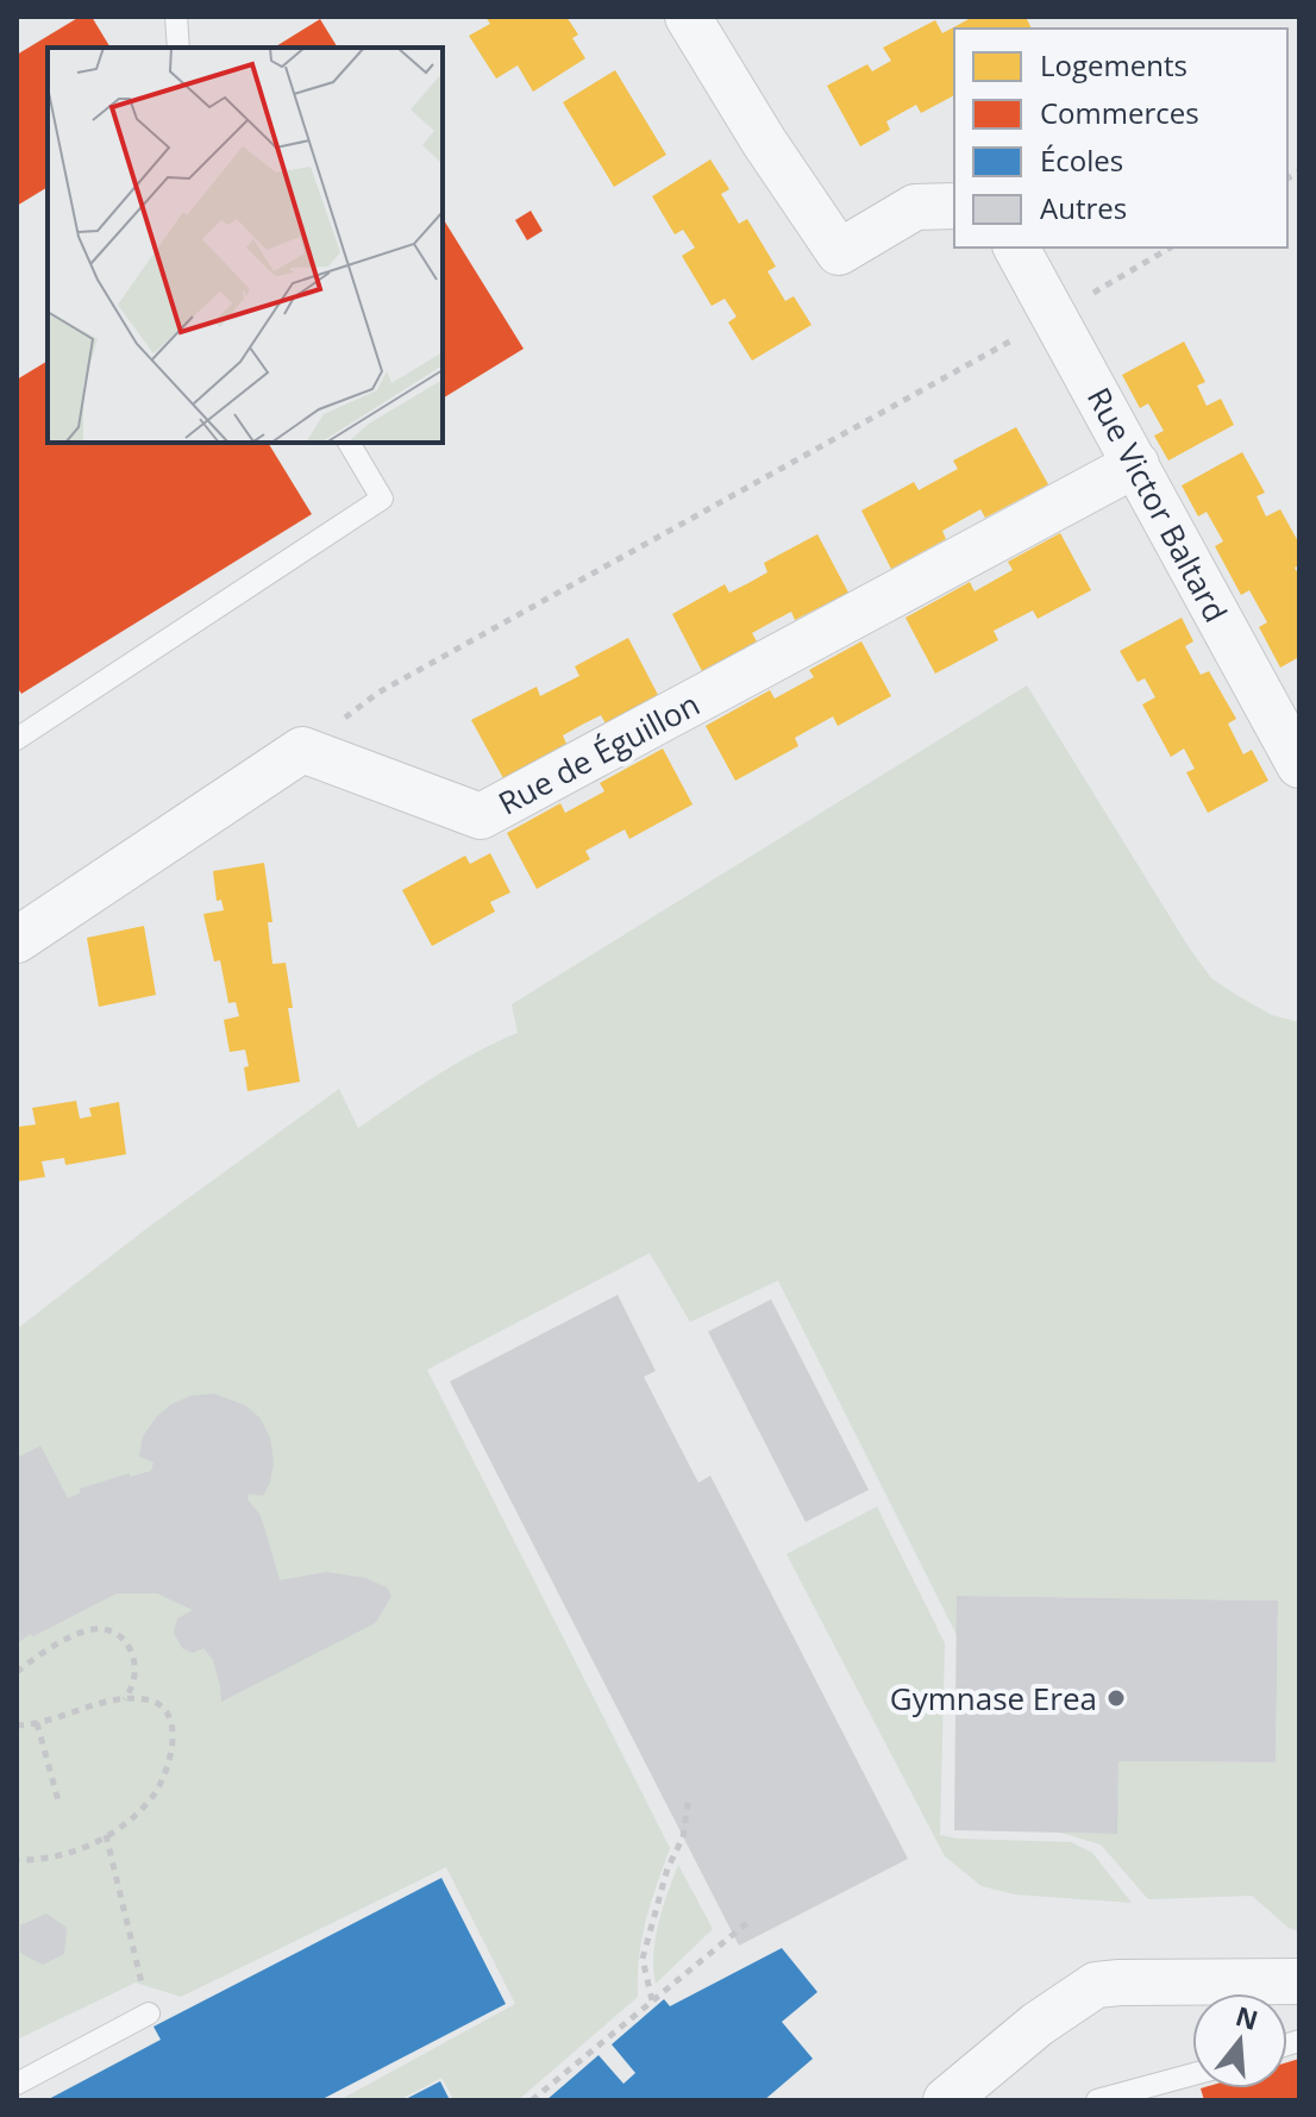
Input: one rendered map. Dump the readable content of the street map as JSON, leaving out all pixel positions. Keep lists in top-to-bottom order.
{
  "streets": {
    "street": ["Rue Victor Baltard", "Rue de Éguillon"]
  },
  "crossings": [
    ["Rue Victor Baltard", "Rue de Éguillon"]
  ],
  "places": ["Gymnase Erea"],
  "legend": [
    "Logements",
    "Commerces",
    "Écoles",
    "Autres"
  ],
  "north": "top"
}
